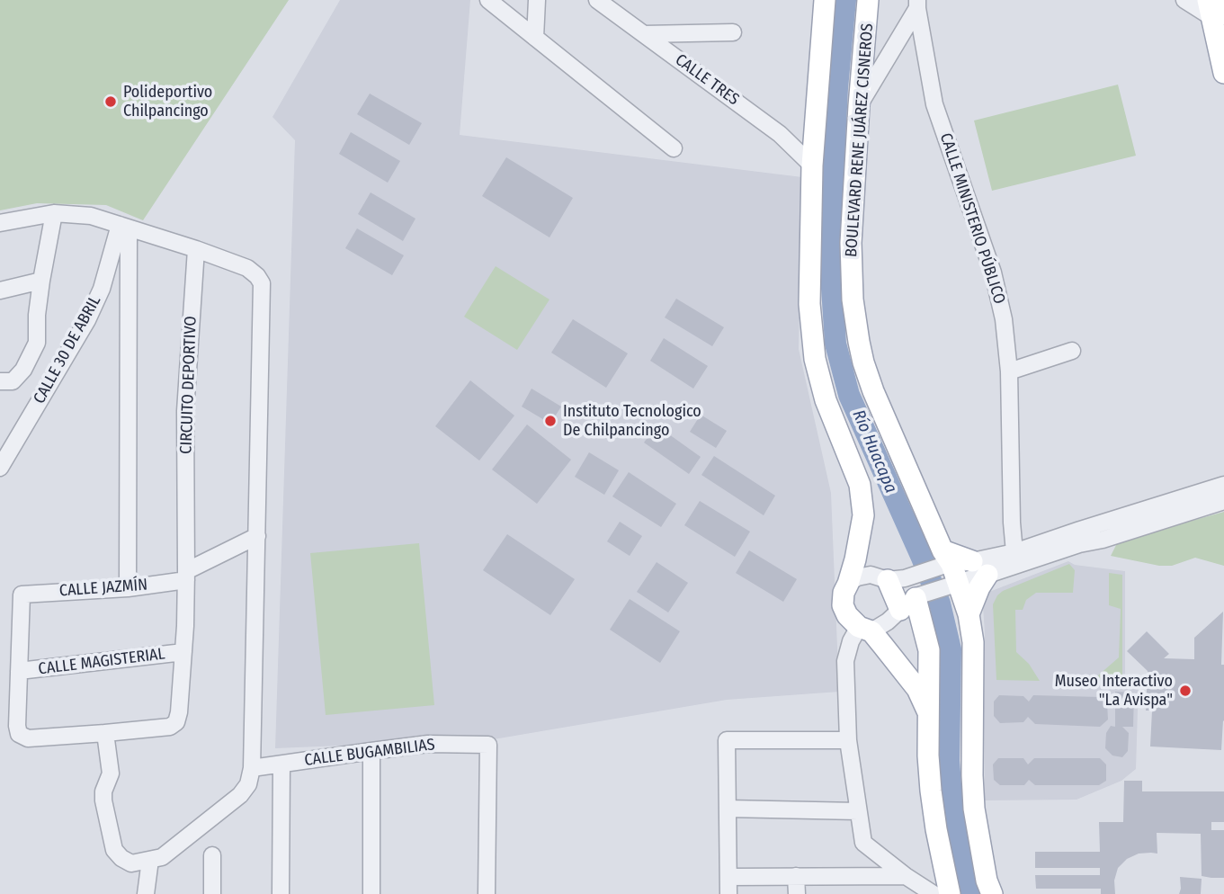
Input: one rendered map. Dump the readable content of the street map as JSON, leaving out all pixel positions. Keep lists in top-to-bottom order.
{
  "streets": {
    "main road": ["BOULEVARD RENE JUÁREZ CISNEROS"],
    "street": [
      "CALLE TRES",
      "CALLE MINISTERIO PÚBLICO",
      "CALLE 30 DE ABRIL",
      "CIRCUITO DEPORTIVO",
      "CALLE JAZMÍN",
      "CALLE MAGISTERIAL",
      "CALLE BUGAMBILIAS"
    ]
  },
  "crossings": [
    ["CIRCUITO DEPORTIVO", "CALLE JAZMÍN"],
    ["CIRCUITO DEPORTIVO", "CALLE MAGISTERIAL"],
    ["CALLE JAZMÍN", "CALLE MAGISTERIAL"]
  ],
  "water": ["Río Huacapa"],
  "places": ["Polideportivo Chilpancingo", "Instituto Tecnologico De Chilpancingo", "Museo Interactivo \"La Avispa\""]
}
